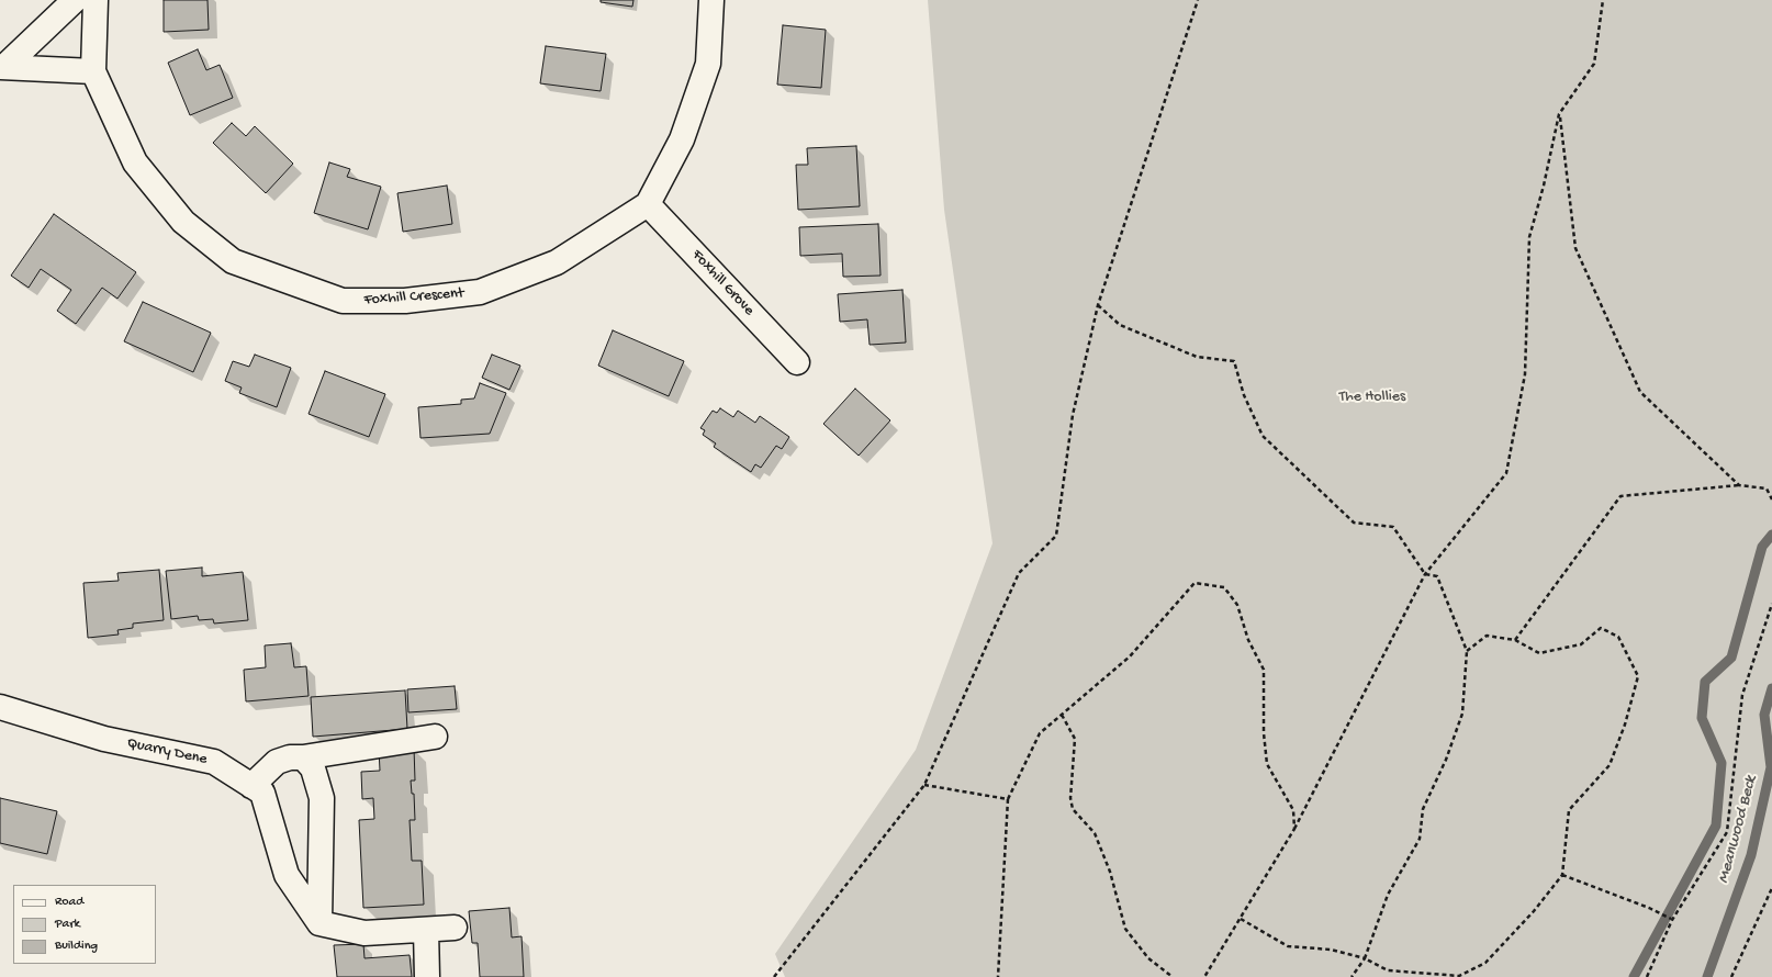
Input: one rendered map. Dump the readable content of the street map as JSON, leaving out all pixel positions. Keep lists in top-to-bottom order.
{
  "streets": {
    "street": ["Foxhill Grove", "Foxhill Crescent", "Quarry Dene"]
  },
  "crossings": [
    ["Foxhill Grove", "Foxhill Crescent"]
  ],
  "water": ["Meanwood Beck"],
  "parks": ["The Hollies"],
  "legend": ["Road", "Park", "Building"]
}
